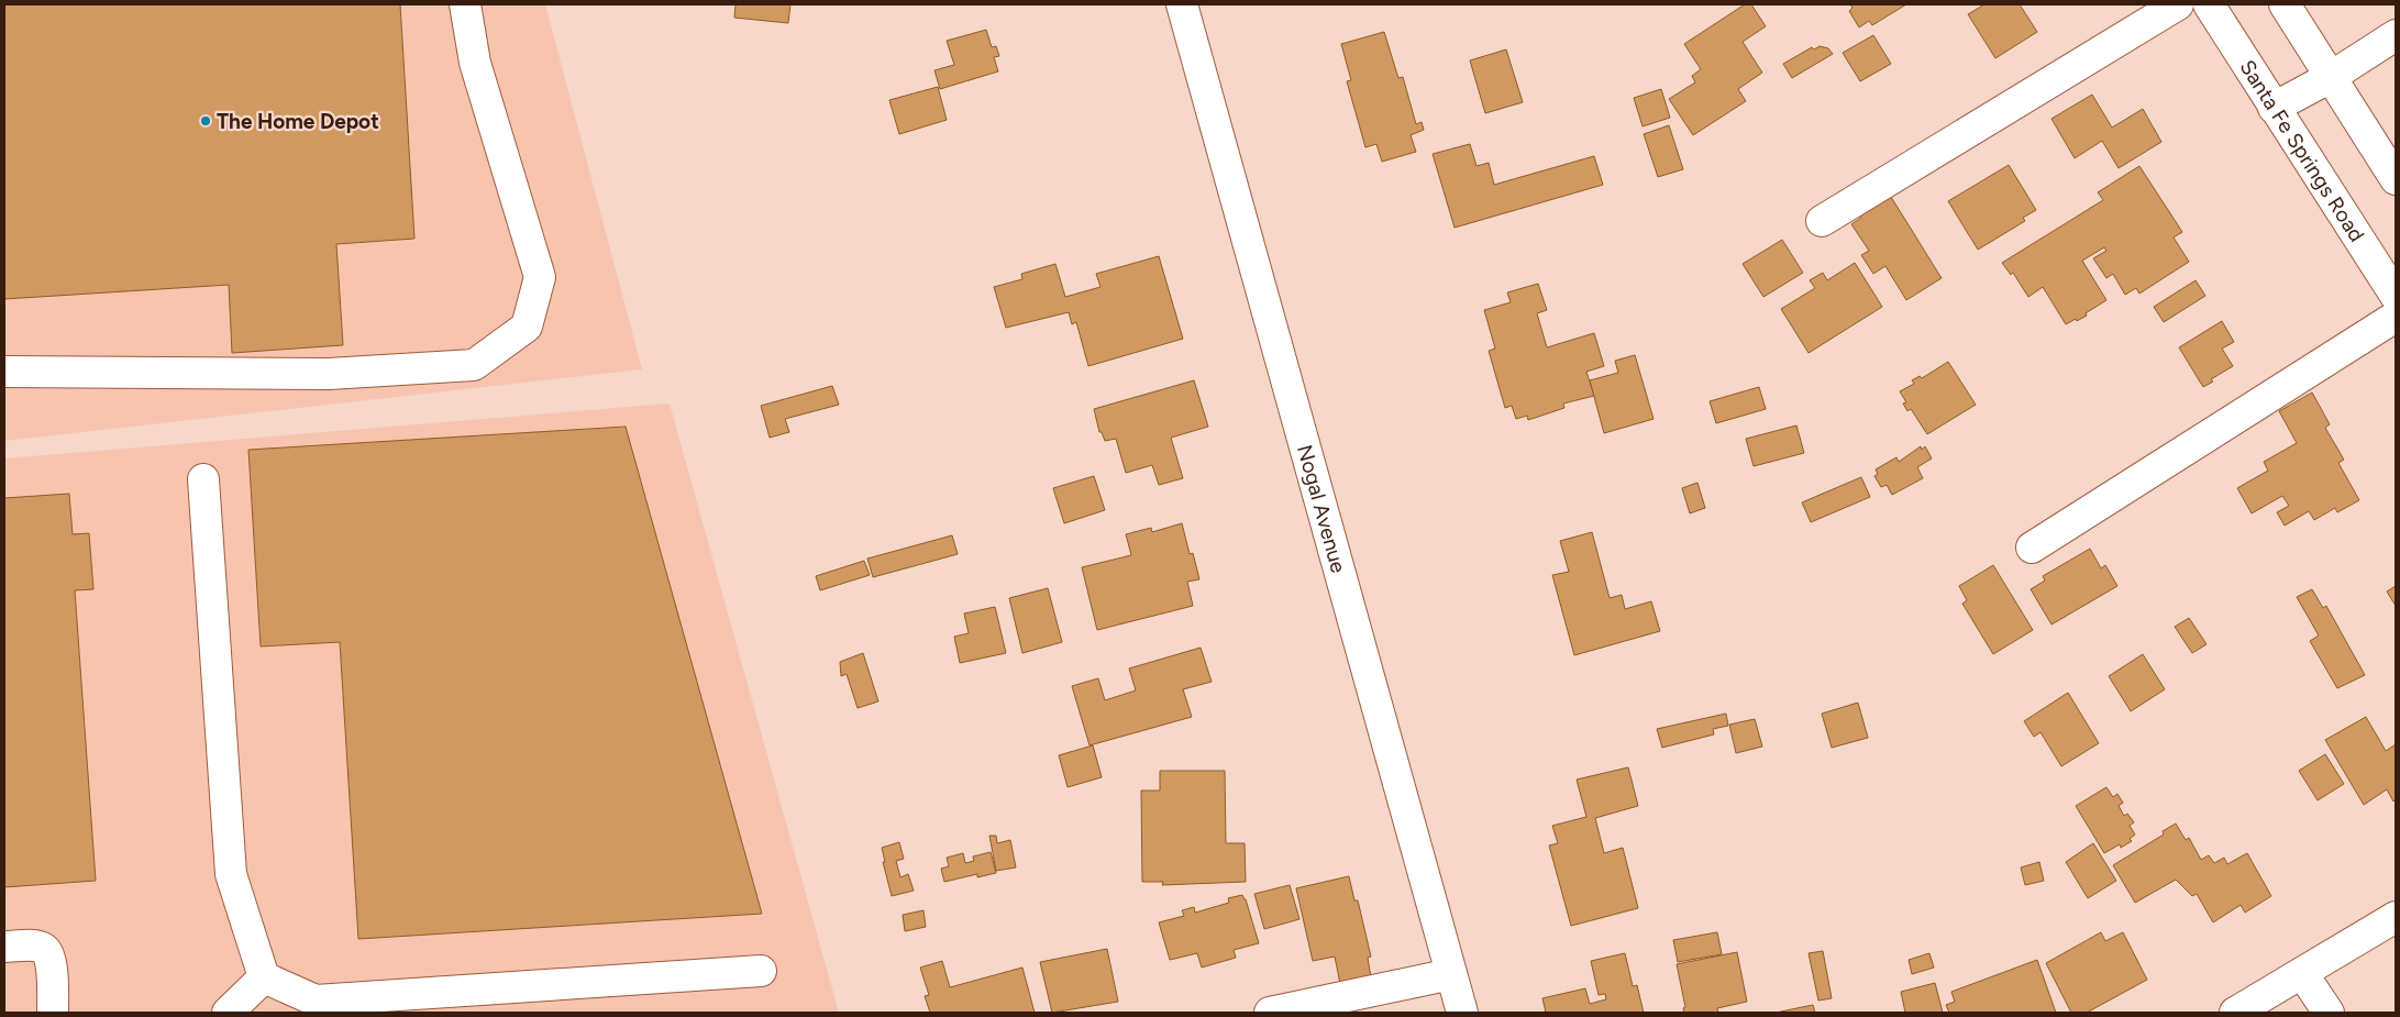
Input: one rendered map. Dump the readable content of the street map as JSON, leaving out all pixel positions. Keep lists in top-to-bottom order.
{
  "streets": {
    "street": ["Santa Fe Springs Road", "Nogal Avenue"]
  },
  "places": ["The Home Depot"]
}
